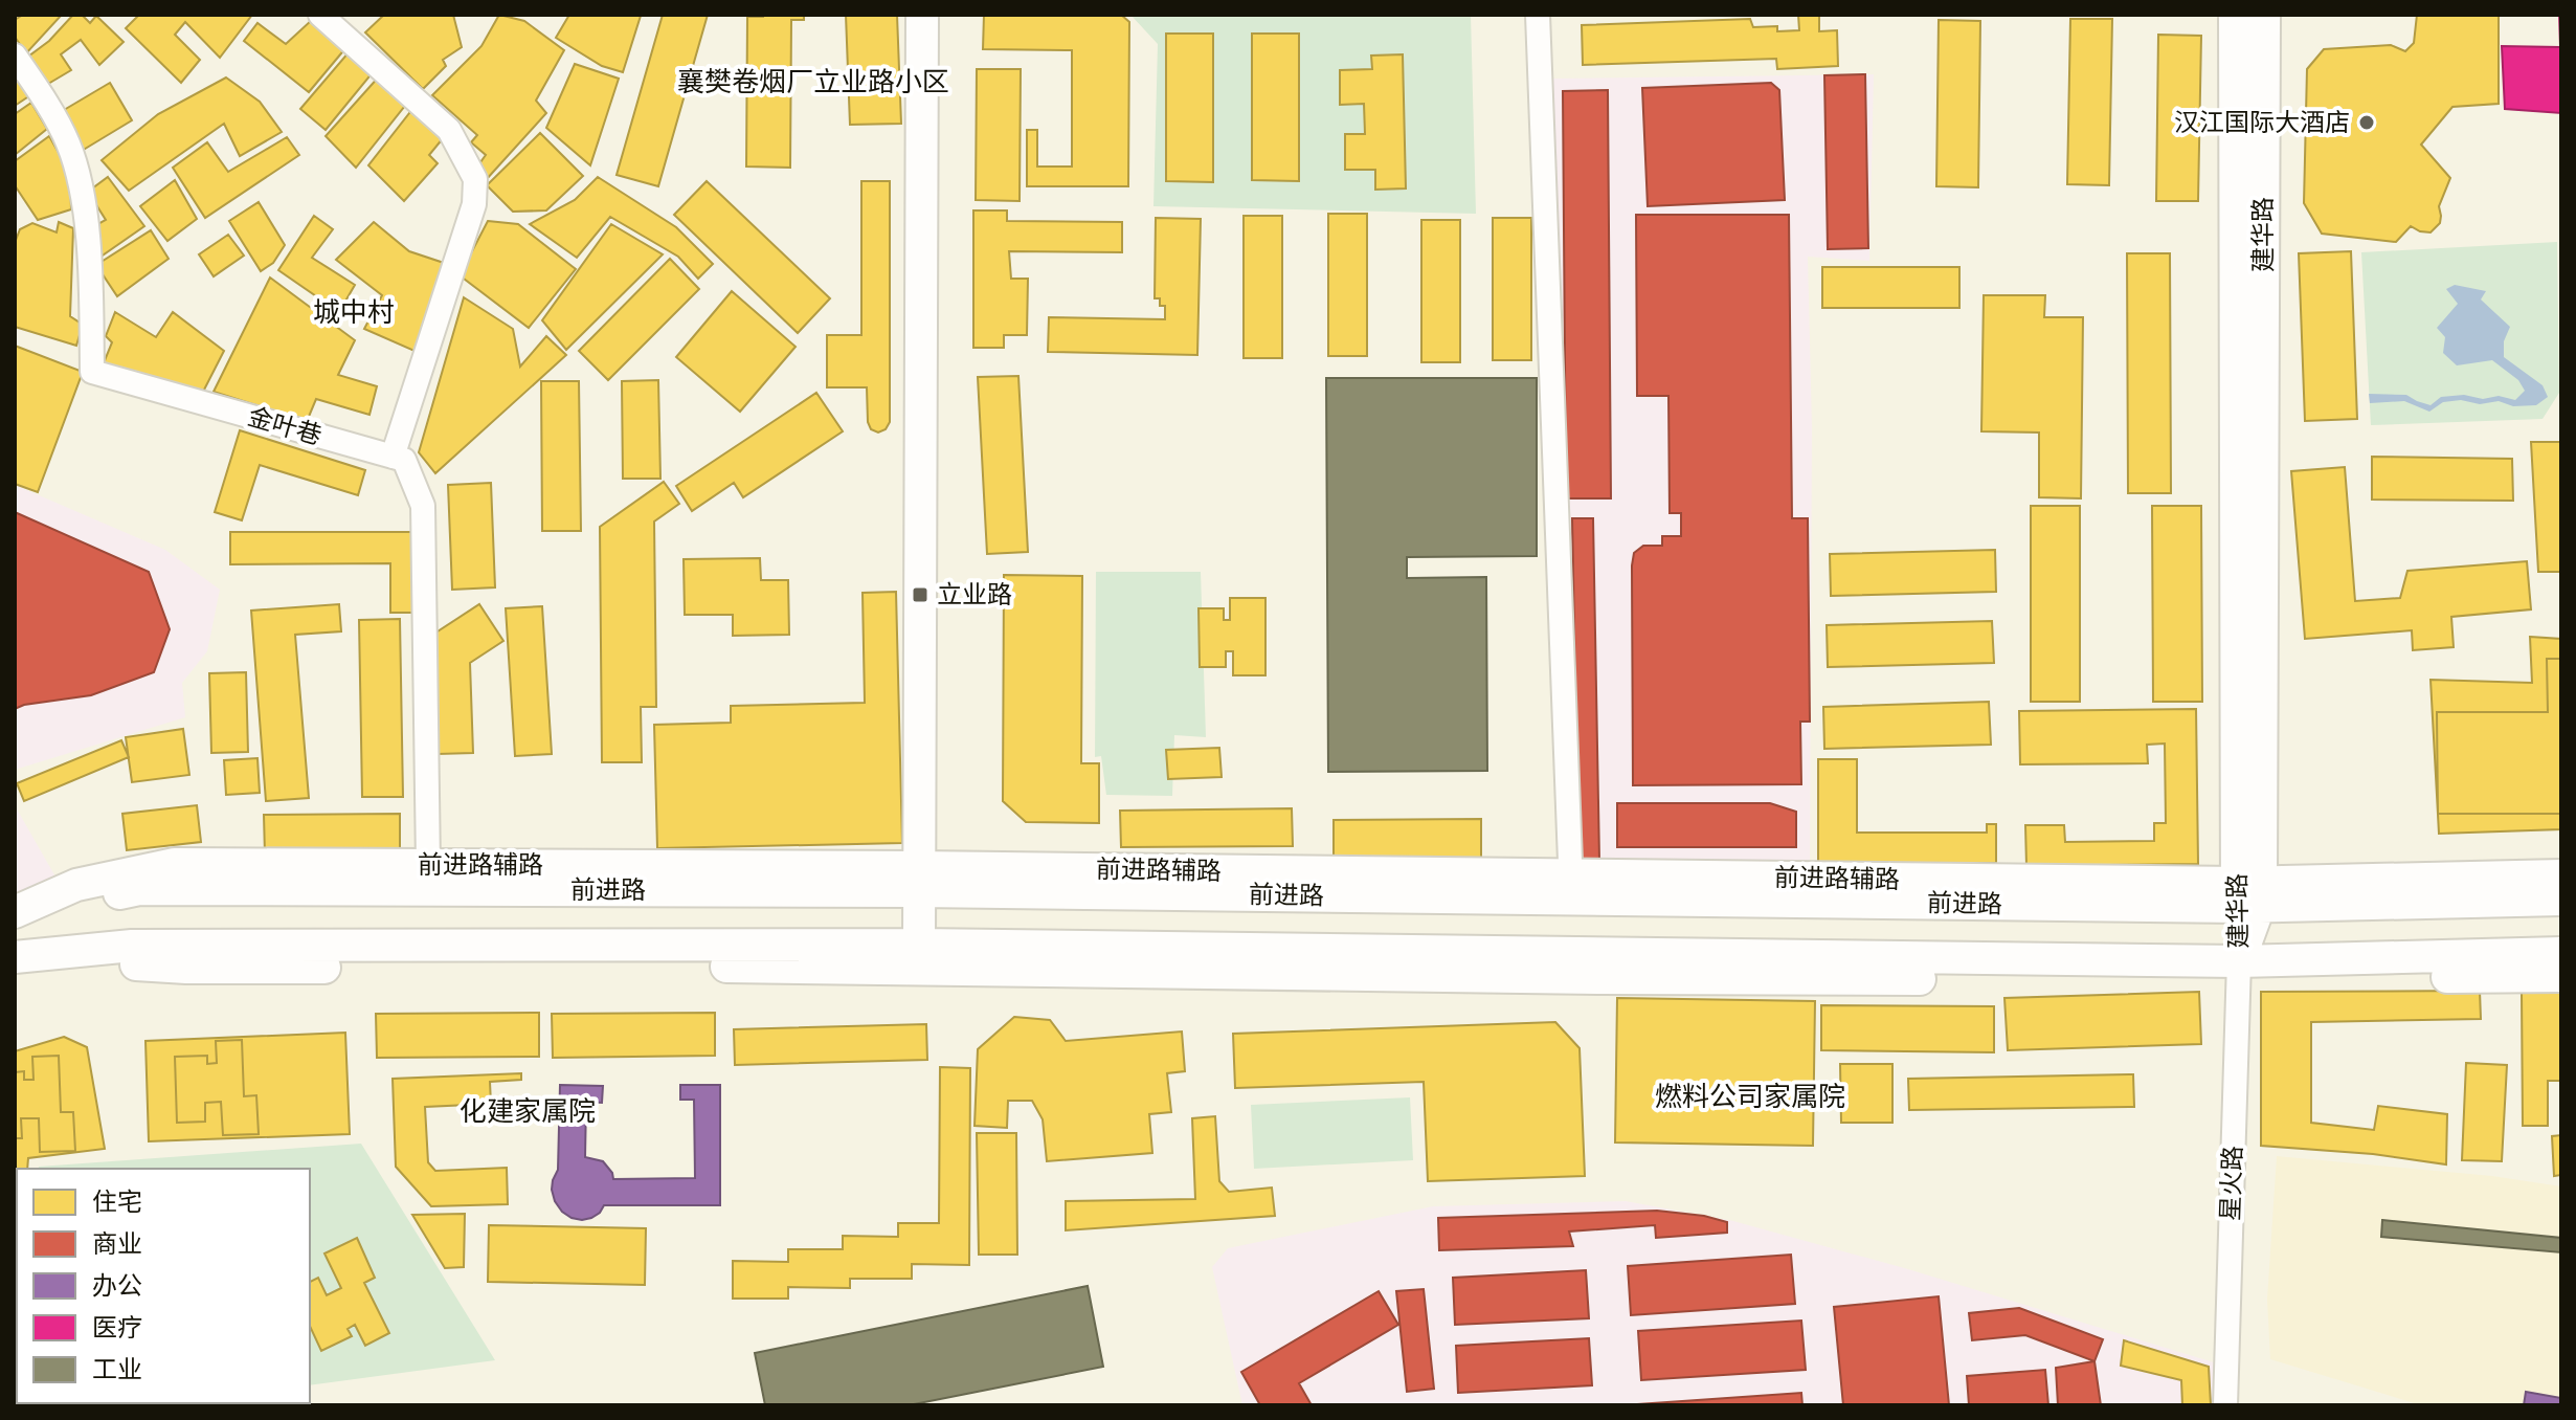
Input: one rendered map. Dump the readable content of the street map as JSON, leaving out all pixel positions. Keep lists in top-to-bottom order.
{
  "streets": {
    "main road": ["建华路", "前进路辅路", "前进路"],
    "street": ["金叶巷", "星火路"]
  },
  "crossings": [
    ["建华路", "前进路辅路"],
    ["建华路", "前进路"],
    ["建华路", "星火路"],
    ["前进路辅路", "前进路"]
  ],
  "districts": [
    "襄樊卷烟厂立业路小区",
    "城中村",
    "燃料公司家属院",
    "化建家属院"
  ],
  "places": {
    "other": ["汉江国际大酒店"],
    "transit": ["立业路"]
  },
  "legend": [
    "住宅",
    "商业",
    "办公",
    "医疗",
    "工业"
  ]
}
